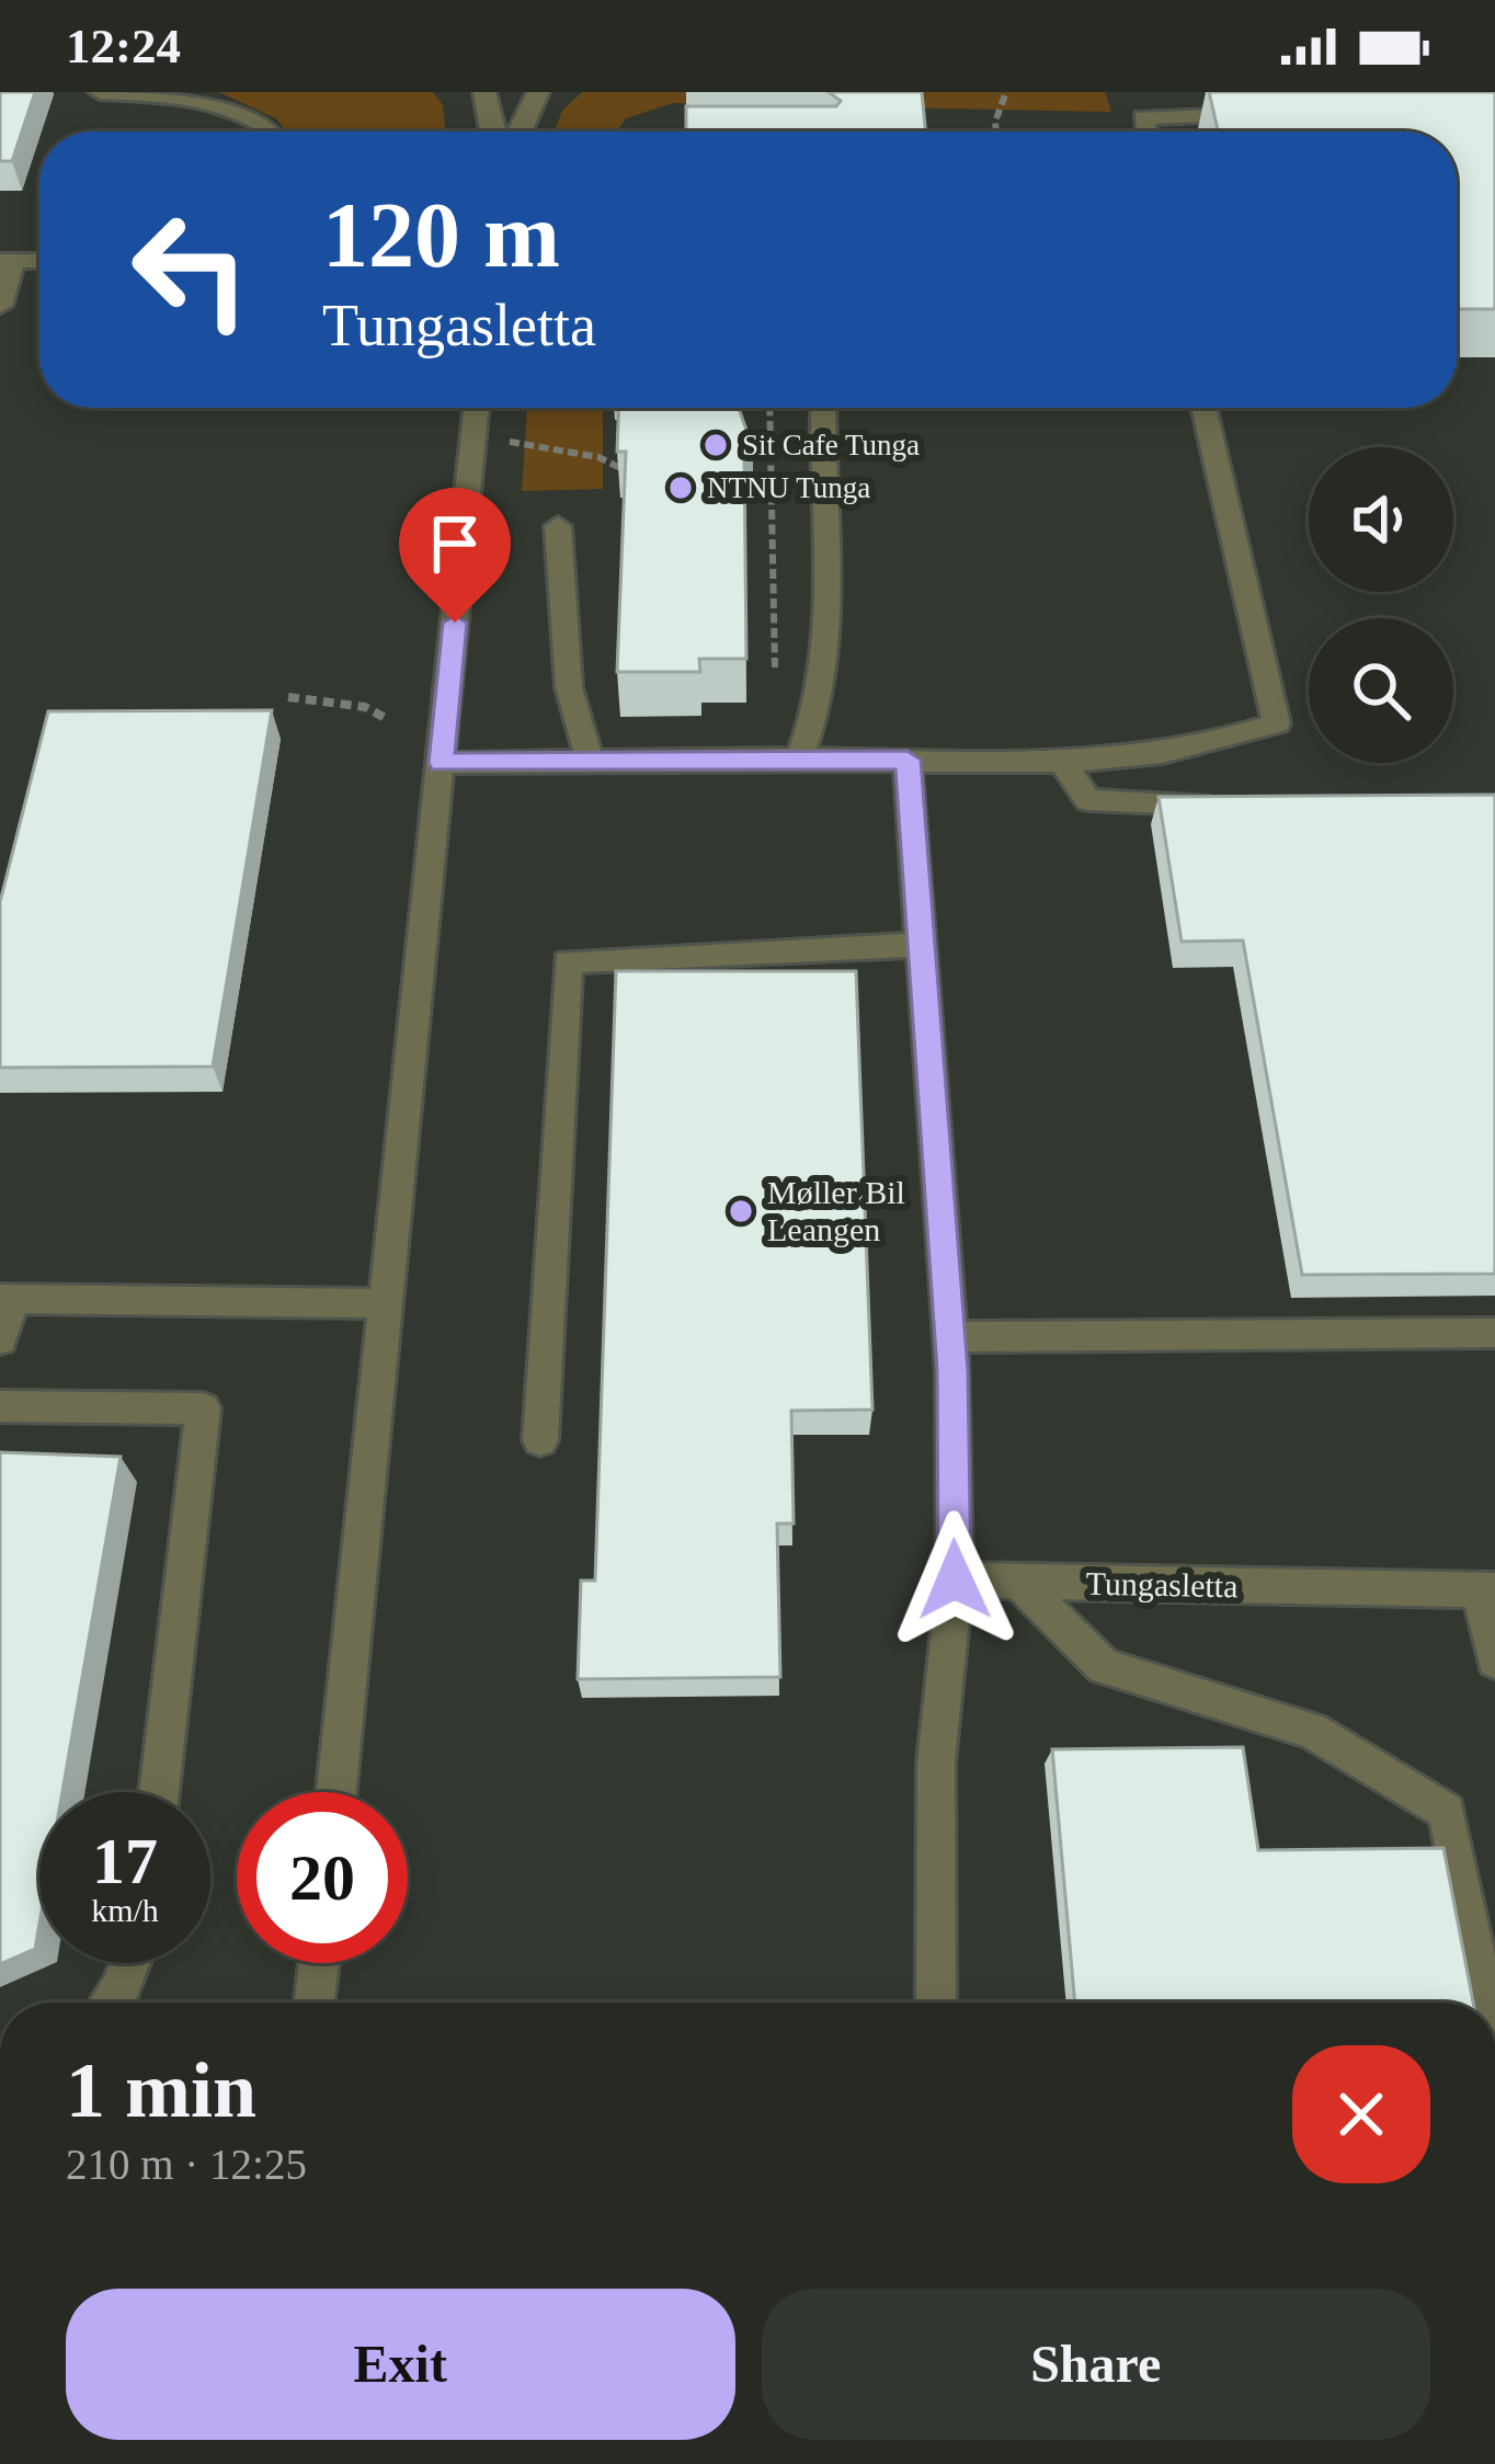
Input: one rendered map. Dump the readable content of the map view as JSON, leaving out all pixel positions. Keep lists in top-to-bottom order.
{
  "streets": {
    "street": ["Tungasletta"]
  },
  "places": ["Sit Cafe Tunga", "NTNU Tunga", "Møller Bil Leangen"],
  "page": {
    "status": "12:24",
    "turn": ["120 m", "Tungasletta"],
    "speed": "17 km/h",
    "limit": "20",
    "heading": ["1 min", "210 m · 12:25"],
    "buttons": ["Exit", "Share"]
  }
}
